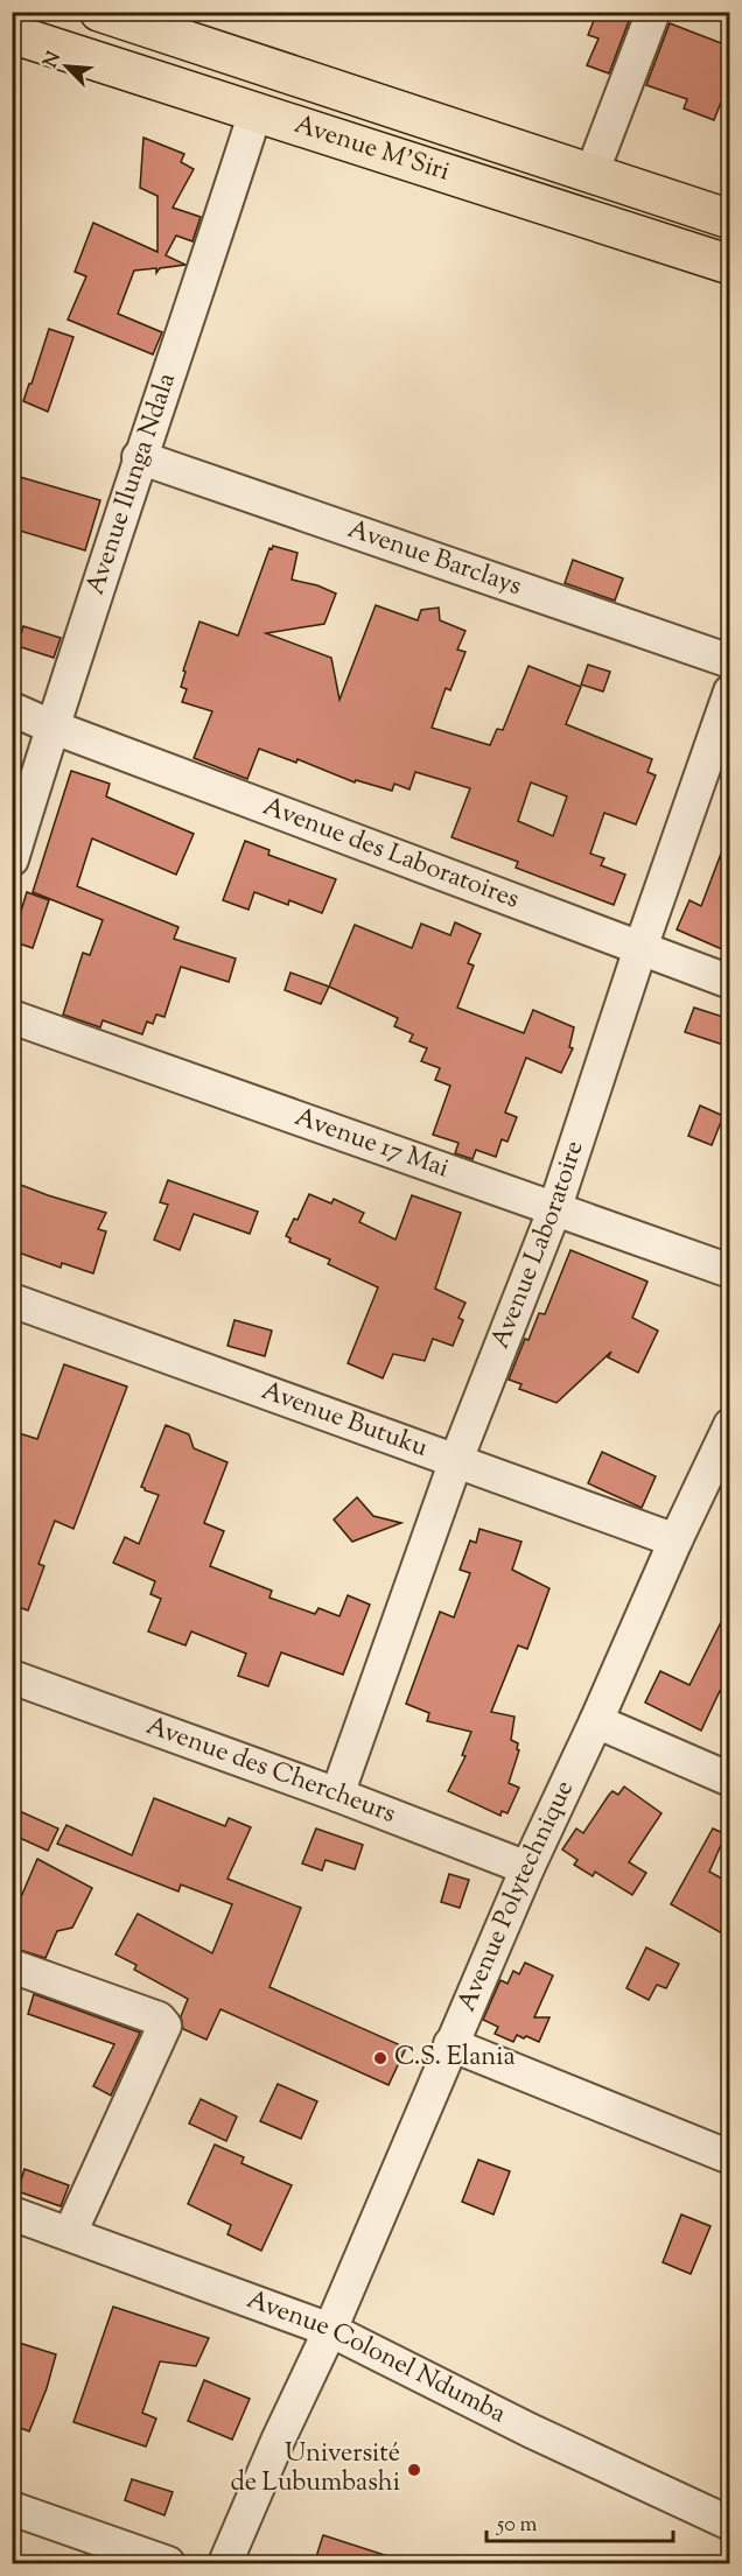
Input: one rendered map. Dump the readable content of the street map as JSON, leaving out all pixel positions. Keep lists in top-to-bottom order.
{
  "streets": {
    "highway": ["Avenue M'Siri"],
    "street": [
      "Avenue Ilunga Ndala",
      "Avenue Barclays",
      "Avenue des Laboratoires",
      "Avenue 17 Mai",
      "Avenue Laboratoire",
      "Avenue Butuku",
      "Avenue des Chercheurs",
      "Avenue Polytechnique",
      "Avenue Colonel Ndumba"
    ]
  },
  "crossings": [
    ["Avenue M'Siri", "Avenue Ilunga Ndala"],
    ["Avenue Ilunga Ndala", "Avenue Barclays"],
    ["Avenue Ilunga Ndala", "Avenue des Laboratoires"],
    ["Avenue des Laboratoires", "Avenue Laboratoire"],
    ["Avenue 17 Mai", "Avenue Laboratoire"],
    ["Avenue Laboratoire", "Avenue Butuku"],
    ["Avenue Laboratoire", "Avenue des Chercheurs"],
    ["Avenue Butuku", "Avenue Polytechnique"],
    ["Avenue des Chercheurs", "Avenue Polytechnique"],
    ["Avenue Polytechnique", "Avenue Colonel Ndumba"]
  ],
  "places": ["C.S. Elania", "Université de Lubumbashi"],
  "scale_bar": "50 m",
  "north": "top left"
}
